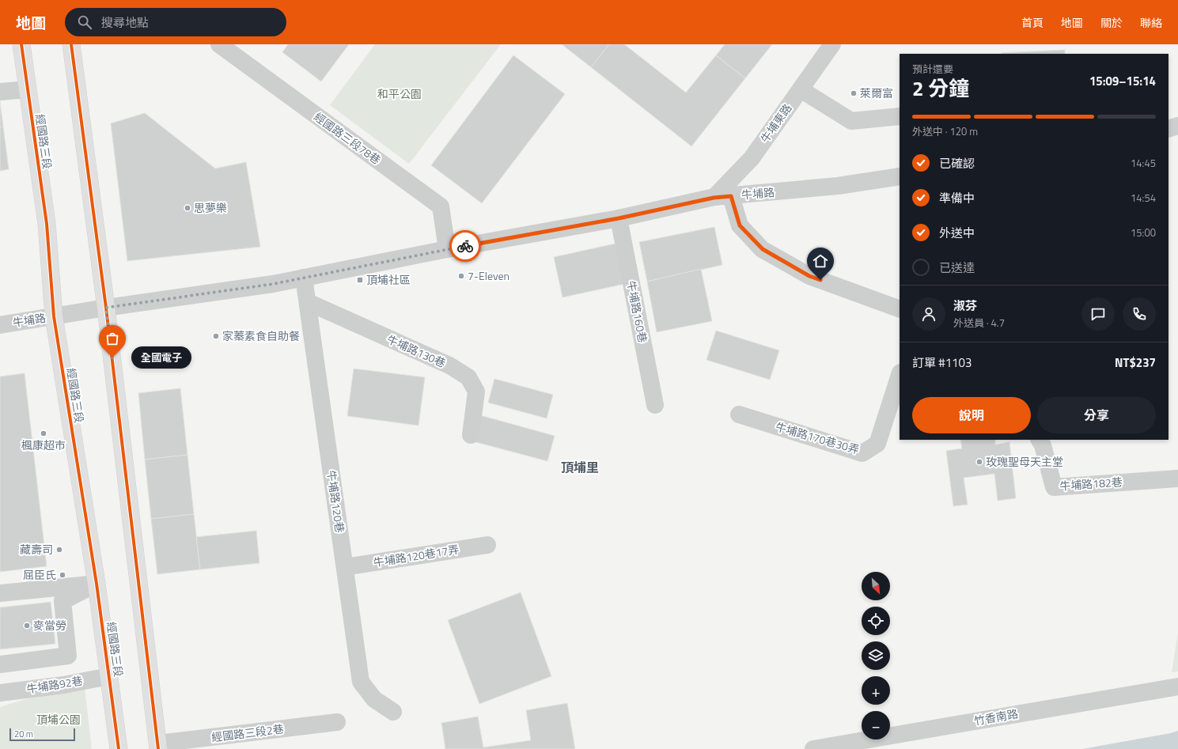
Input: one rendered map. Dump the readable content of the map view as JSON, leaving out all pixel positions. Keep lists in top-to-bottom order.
{
  "streets": {
    "main road": ["經國路三段"],
    "street": [
      "牛埔東路",
      "經國路三段78巷",
      "牛埔路",
      "牛埔路160巷",
      "牛埔路130巷",
      "牛埔路170巷30弄",
      "牛埔路182巷",
      "牛埔路120巷",
      "牛埔路120巷17弄",
      "牛埔路92巷",
      "竹香南路",
      "經國路三段2巷"
    ]
  },
  "crossings": [
    ["牛埔東路", "牛埔路"],
    ["經國路三段78巷", "牛埔路"],
    ["經國路三段", "牛埔路"],
    ["經國路三段", "牛埔路92巷"],
    ["牛埔路", "牛埔路160巷"],
    ["牛埔路", "牛埔路120巷"],
    ["牛埔路130巷", "牛埔路120巷"],
    ["牛埔路120巷", "牛埔路120巷17弄"]
  ],
  "districts": ["頂埔里"],
  "parks": ["和平公園", "頂埔公園"],
  "places": {
    "other": [
      "萊爾富",
      "思夢樂",
      "7-Eleven",
      "家蓁素食自助餐",
      "全國電子",
      "楓康超市",
      "玫瑰聖母天主堂",
      "藏壽司",
      "屈臣氏",
      "麥當勞"
    ],
    "transit": ["頂埔社區"]
  },
  "scale_bar": "20 m",
  "north": "bottom right",
  "page": {
    "header": "地圖",
    "search": "搜尋地點",
    "nav": [
      "首頁",
      "地圖",
      "關於",
      "聯絡"
    ],
    "heading": ["2 分鐘", "預計還要", "15:09–15:14"],
    "panel": [
      "淑芬",
      "外送員 · 4.7",
      "訂單 #1103",
      "NT$237"
    ],
    "bar": "外送中 · 120 m",
    "list": [
      ["已確認", "14:45"],
      ["準備中", "14:54"],
      ["外送中", "15:00"],
      "已送達"
    ],
    "bubble": "全國電子",
    "buttons": ["說明", "分享"],
    "map_buttons": ["+", "−"],
    "scale": "20 m"
  }
}
